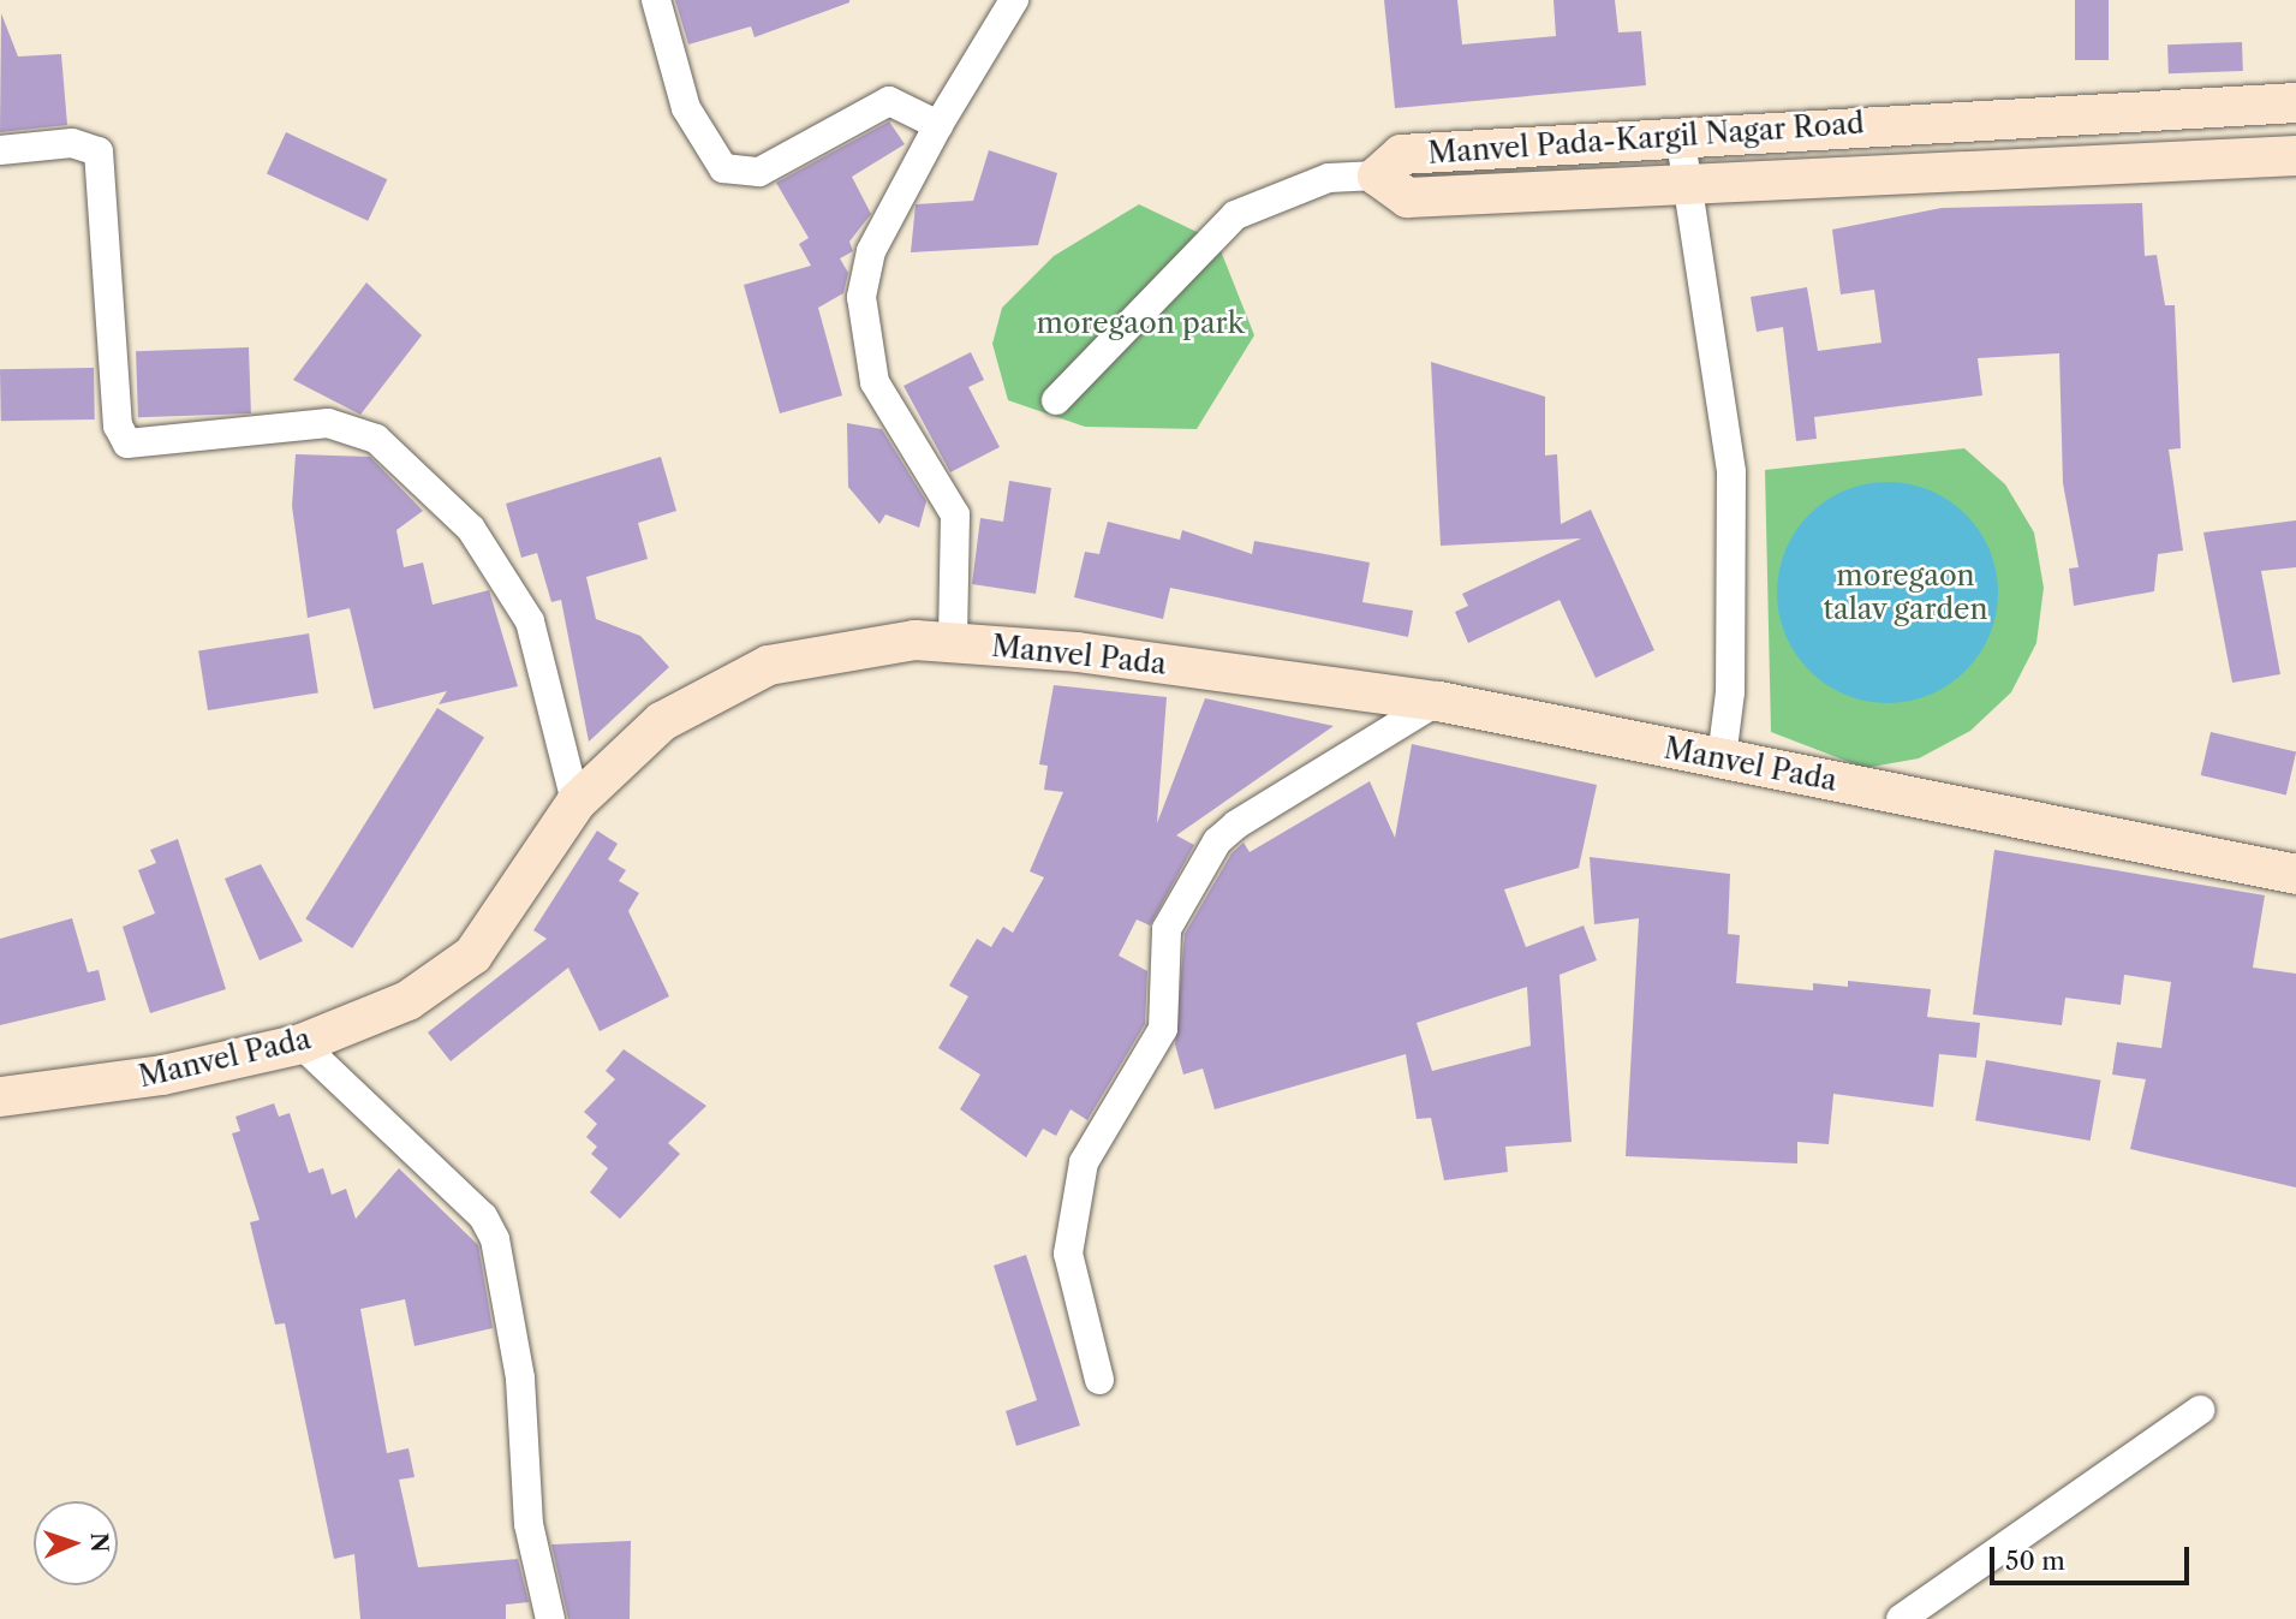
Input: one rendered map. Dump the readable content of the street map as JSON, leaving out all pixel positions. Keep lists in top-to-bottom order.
{
  "streets": {
    "main road": ["Manvel Pada-Kargil Nagar Road", "Manvel Pada"]
  },
  "parks": ["moregaon park", "moregaon talav garden"],
  "scale_bar": "50 m",
  "north": "right"
}
